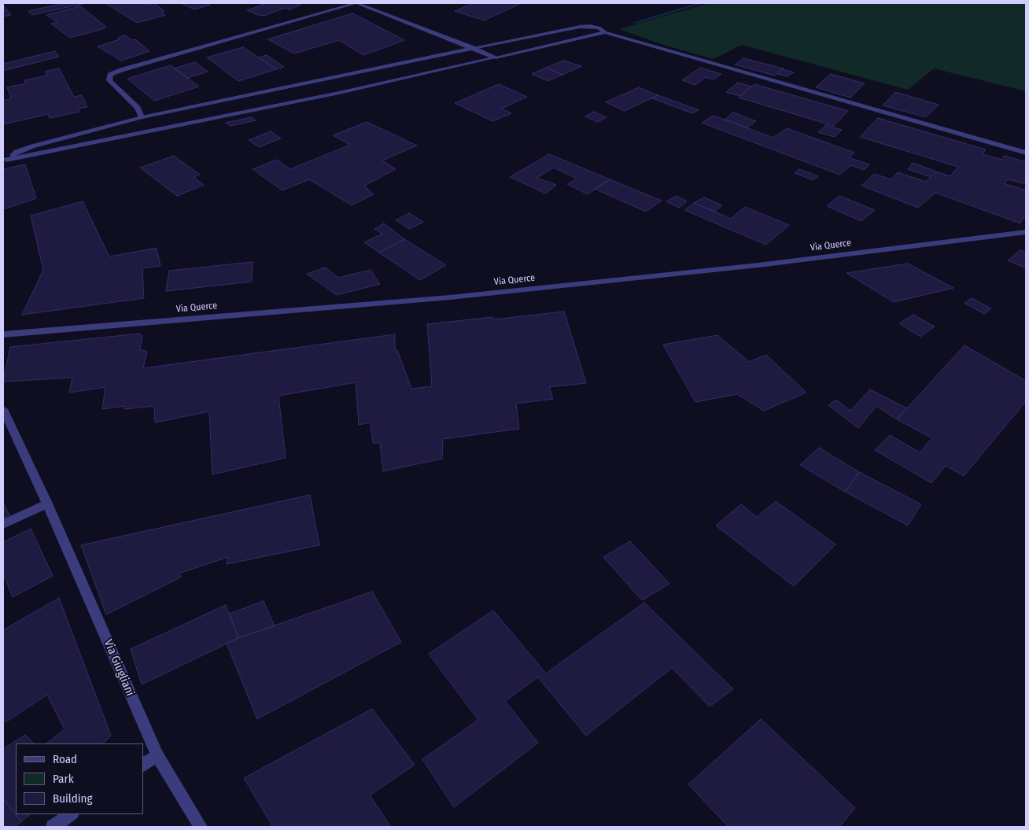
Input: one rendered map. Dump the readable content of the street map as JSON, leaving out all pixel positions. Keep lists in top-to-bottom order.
{
  "streets": {
    "street": ["Via Querce", "Via Giugliani"]
  },
  "legend": ["Road", "Park", "Building"]
}
